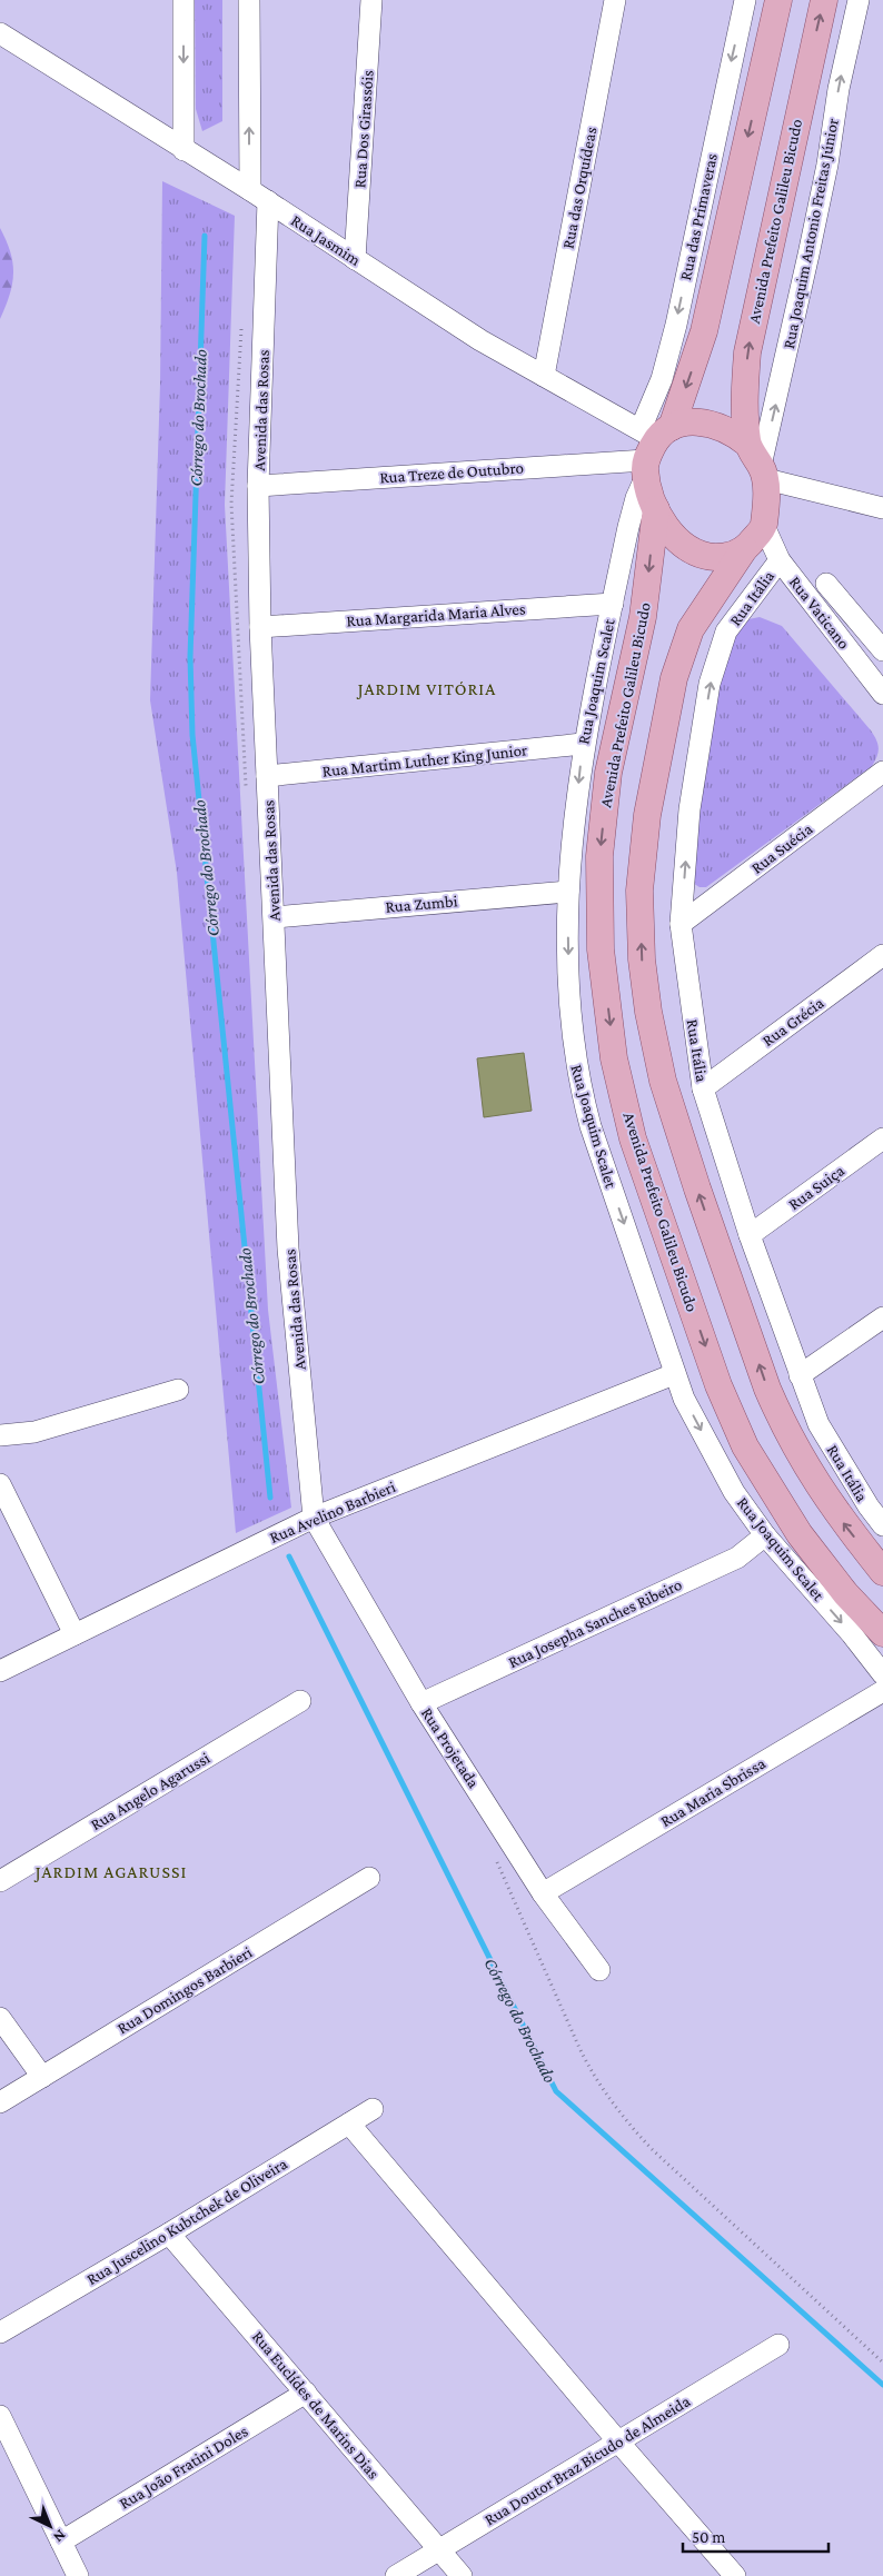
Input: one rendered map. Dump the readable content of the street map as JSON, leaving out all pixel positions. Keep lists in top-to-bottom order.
{
  "streets": {
    "main road": ["Avenida Prefeito Galileu Bicudo"],
    "street": [
      "Rua Dos Girassóis",
      "Rua das Orquídeas",
      "Rua das Primaveras",
      "Rua Joaquim Antonio Freitas Júnior",
      "Rua Jasmim",
      "Avenida das Rosas",
      "Rua Treze de Outubro",
      "Rua Itália",
      "Rua Vaticano",
      "Rua Margarida Maria Alves",
      "Rua Joaquim Scalet",
      "Rua Martim Luther King Junior",
      "Rua Suécia",
      "Rua Zumbi",
      "Rua Grécia",
      "Rua Suiça",
      "Rua Avelino Barbieri",
      "Rua Josepha Sanches Ribeiro",
      "Rua Projetada",
      "Rua Angelo Agarussi",
      "Rua Maria Sbrissa",
      "Rua Domingos Barbieri",
      "Rua Juscelino Kubtchek de Oliveira",
      "Rua Euclídes de Marins Dias",
      "Rua Doutor Braz Bicudo de Almeida",
      "Rua João Fratini Doles"
    ]
  },
  "crossings": [
    ["Rua Dos Girassóis", "Rua Jasmim"],
    ["Rua das Orquídeas", "Rua Jasmim"],
    ["Rua das Primaveras", "Avenida Prefeito Galileu Bicudo"],
    ["Rua das Primaveras", "Rua Joaquim Antonio Freitas Júnior"],
    ["Rua das Primaveras", "Rua Jasmim"],
    ["Rua das Primaveras", "Rua Treze de Outubro"],
    ["Rua das Primaveras", "Rua Vaticano"],
    ["Rua das Primaveras", "Rua Joaquim Scalet"],
    ["Avenida Prefeito Galileu Bicudo", "Rua Joaquim Antonio Freitas Júnior"],
    ["Avenida Prefeito Galileu Bicudo", "Rua Jasmim"],
    ["Avenida Prefeito Galileu Bicudo", "Rua Treze de Outubro"],
    ["Avenida Prefeito Galileu Bicudo", "Rua Vaticano"],
    ["Avenida Prefeito Galileu Bicudo", "Rua Joaquim Scalet"],
    ["Rua Joaquim Antonio Freitas Júnior", "Rua Jasmim"],
    ["Rua Joaquim Antonio Freitas Júnior", "Rua Treze de Outubro"],
    ["Rua Joaquim Antonio Freitas Júnior", "Rua Vaticano"],
    ["Rua Joaquim Antonio Freitas Júnior", "Rua Joaquim Scalet"],
    ["Rua Jasmim", "Avenida das Rosas"],
    ["Rua Jasmim", "Rua Treze de Outubro"],
    ["Rua Jasmim", "Rua Vaticano"],
    ["Rua Jasmim", "Rua Joaquim Scalet"],
    ["Avenida das Rosas", "Rua Treze de Outubro"],
    ["Avenida das Rosas", "Rua Margarida Maria Alves"],
    ["Avenida das Rosas", "Rua Martim Luther King Junior"],
    ["Avenida das Rosas", "Rua Zumbi"],
    ["Avenida das Rosas", "Rua Avelino Barbieri"],
    ["Avenida das Rosas", "Rua Projetada"],
    ["Rua Treze de Outubro", "Rua Vaticano"],
    ["Rua Treze de Outubro", "Rua Joaquim Scalet"],
    ["Rua Itália", "Rua Vaticano"],
    ["Rua Itália", "Rua Suécia"],
    ["Rua Itália", "Rua Grécia"],
    ["Rua Itália", "Rua Suiça"],
    ["Rua Vaticano", "Rua Joaquim Scalet"],
    ["Rua Margarida Maria Alves", "Rua Joaquim Scalet"],
    ["Rua Joaquim Scalet", "Rua Martim Luther King Junior"],
    ["Rua Joaquim Scalet", "Rua Zumbi"],
    ["Rua Joaquim Scalet", "Rua Avelino Barbieri"],
    ["Rua Joaquim Scalet", "Rua Josepha Sanches Ribeiro"],
    ["Rua Avelino Barbieri", "Rua Projetada"],
    ["Rua Josepha Sanches Ribeiro", "Rua Projetada"],
    ["Rua Projetada", "Rua Maria Sbrissa"],
    ["Rua Juscelino Kubtchek de Oliveira", "Rua Euclídes de Marins Dias"],
    ["Rua Euclídes de Marins Dias", "Rua Doutor Braz Bicudo de Almeida"],
    ["Rua Euclídes de Marins Dias", "Rua João Fratini Doles"]
  ],
  "one_way": [
    "Rua das Primaveras",
    "Rua Joaquim Antonio Freitas Júnior",
    "Rua Itália",
    "Rua Joaquim Scalet"
  ],
  "districts": ["JARDIM VITÓRIA", "JARDIM AGARUSSI"],
  "water": ["Córrego do Brochado"],
  "scale_bar": "50 m",
  "north": "bottom right"
}
